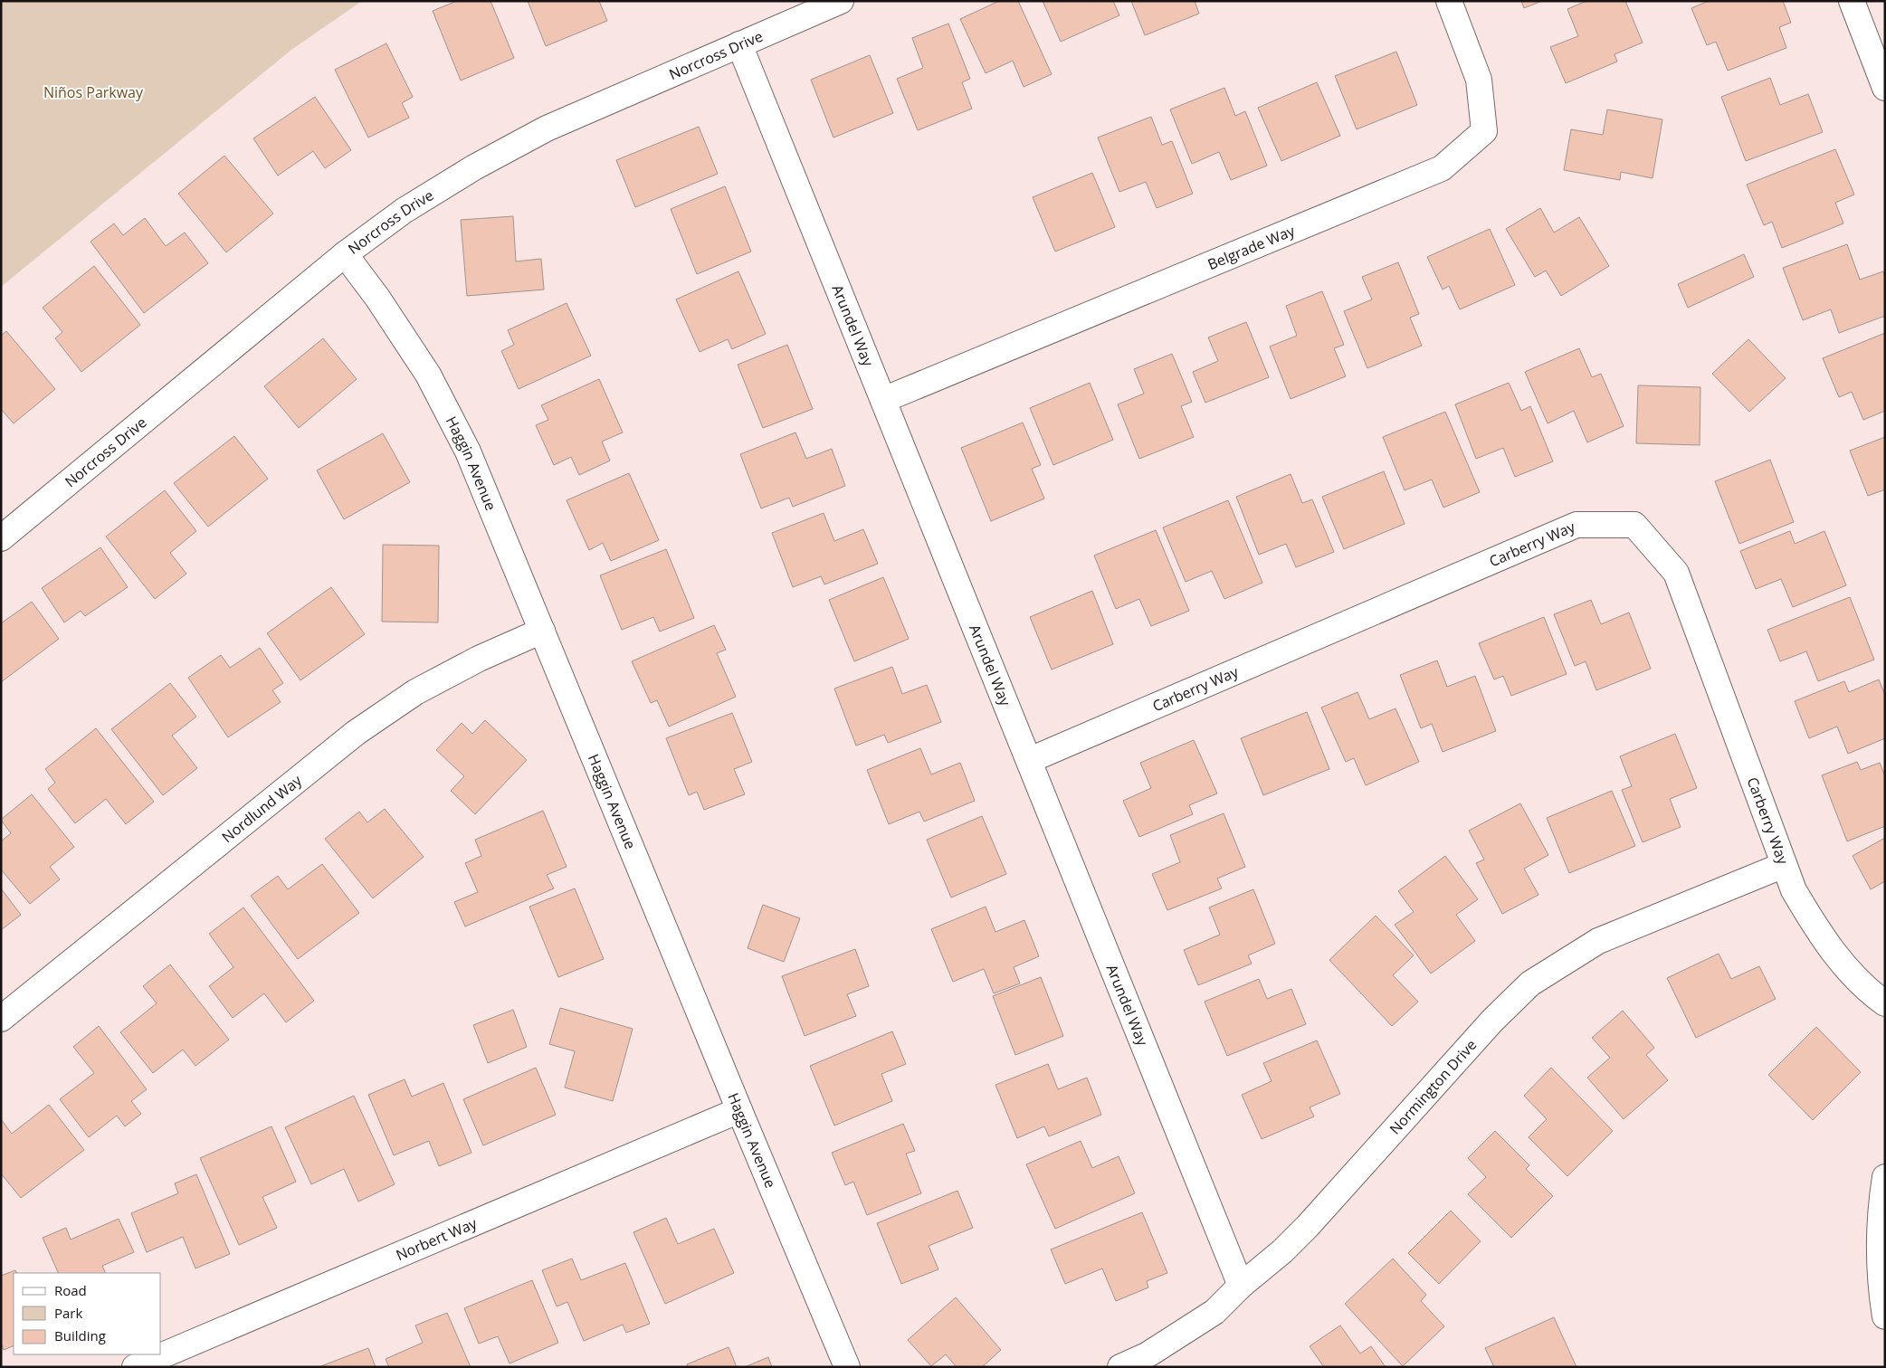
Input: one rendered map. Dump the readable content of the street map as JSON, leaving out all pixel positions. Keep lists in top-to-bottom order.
{
  "streets": {
    "street": [
      "Norcross Drive",
      "Belgrade Way",
      "Arundel Way",
      "Haggin Avenue",
      "Carberry Way",
      "Nordlund Way",
      "Normington Drive",
      "Norbert Way"
    ]
  },
  "crossings": [
    ["Norcross Drive", "Arundel Way"],
    ["Norcross Drive", "Haggin Avenue"],
    ["Belgrade Way", "Arundel Way"],
    ["Arundel Way", "Carberry Way"],
    ["Arundel Way", "Normington Drive"],
    ["Haggin Avenue", "Nordlund Way"],
    ["Haggin Avenue", "Norbert Way"],
    ["Carberry Way", "Normington Drive"]
  ],
  "parks": ["Niños Parkway"],
  "legend": ["Road", "Park", "Building"]
}
